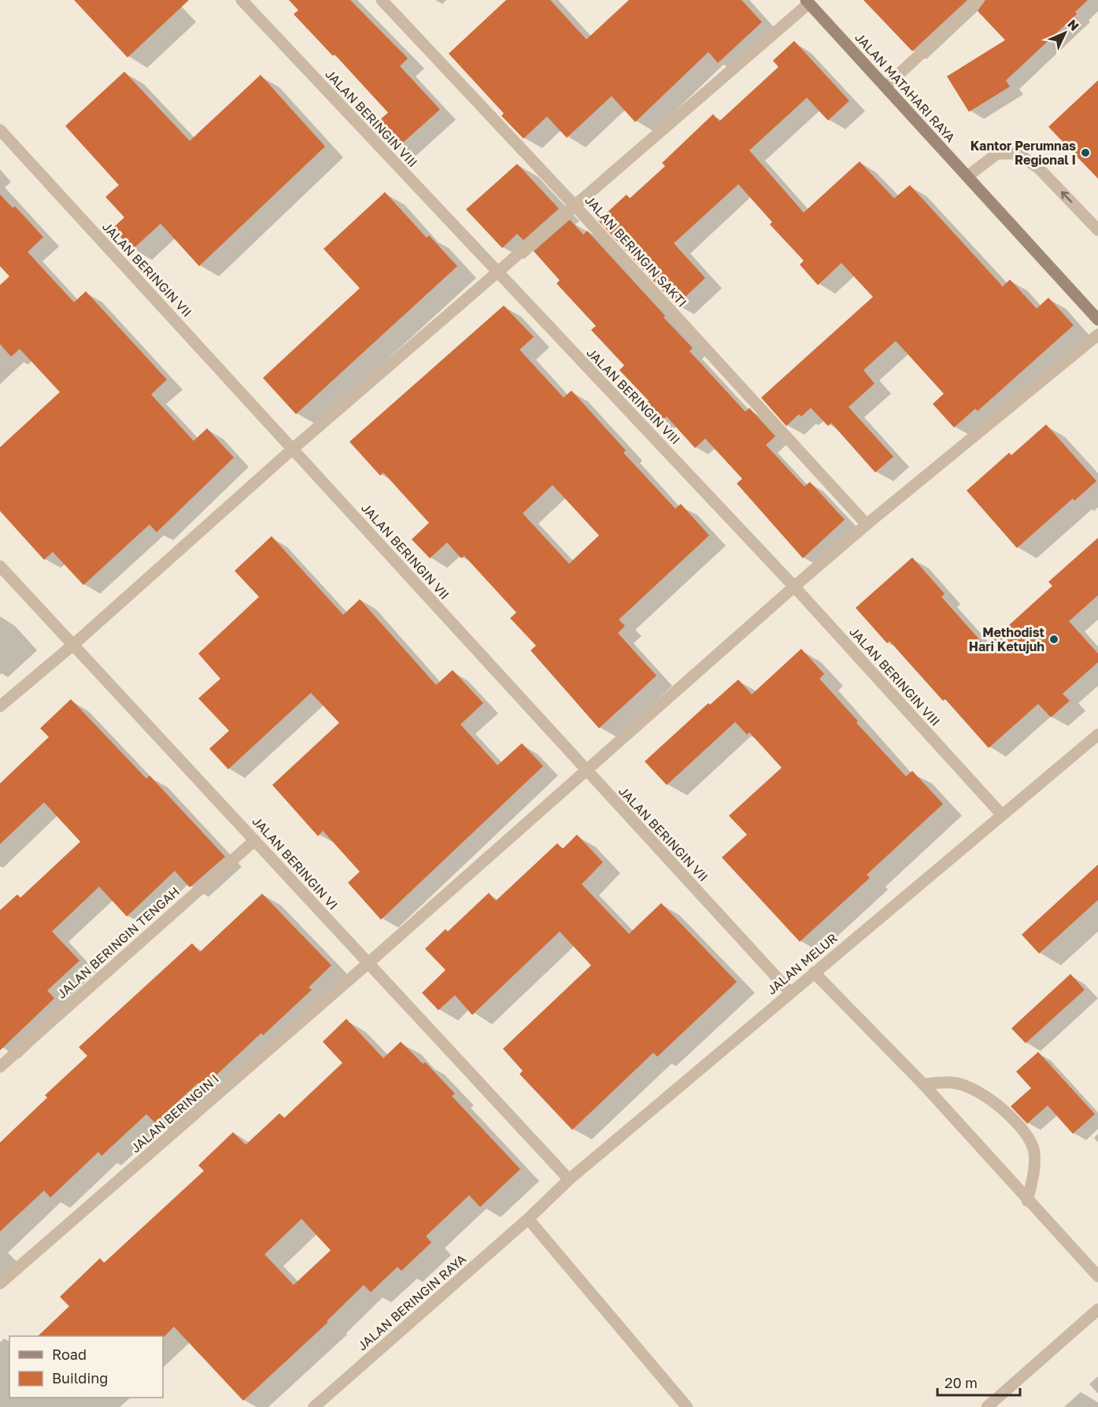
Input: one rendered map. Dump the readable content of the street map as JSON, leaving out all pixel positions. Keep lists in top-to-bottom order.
{
  "streets": {
    "street": [
      "JALAN MATAHARI RAYA",
      "JALAN BERINGIN VIII",
      "JALAN BERINGIN SAKTI",
      "JALAN BERINGIN VII",
      "JALAN BERINGIN VI",
      "JALAN BERINGIN TENGAH",
      "JALAN MELUR",
      "JALAN BERINGIN I",
      "JALAN BERINGIN RAYA"
    ]
  },
  "crossings": [
    ["JALAN BERINGIN VIII", "JALAN MELUR"],
    ["JALAN BERINGIN VIII", "JALAN BERINGIN I"],
    ["JALAN BERINGIN SAKTI", "JALAN BERINGIN I"],
    ["JALAN BERINGIN VII", "JALAN MELUR"],
    ["JALAN BERINGIN VII", "JALAN BERINGIN I"],
    ["JALAN BERINGIN VI", "JALAN BERINGIN TENGAH"],
    ["JALAN BERINGIN VI", "JALAN MELUR"],
    ["JALAN BERINGIN VI", "JALAN BERINGIN I"],
    ["JALAN MELUR", "JALAN BERINGIN RAYA"]
  ],
  "places": ["Kantor Perumnas Regional I", "Methodist Hari Ketujuh"],
  "legend": ["Road", "Building"],
  "scale_bar": "20 m",
  "north": "top right"
}
